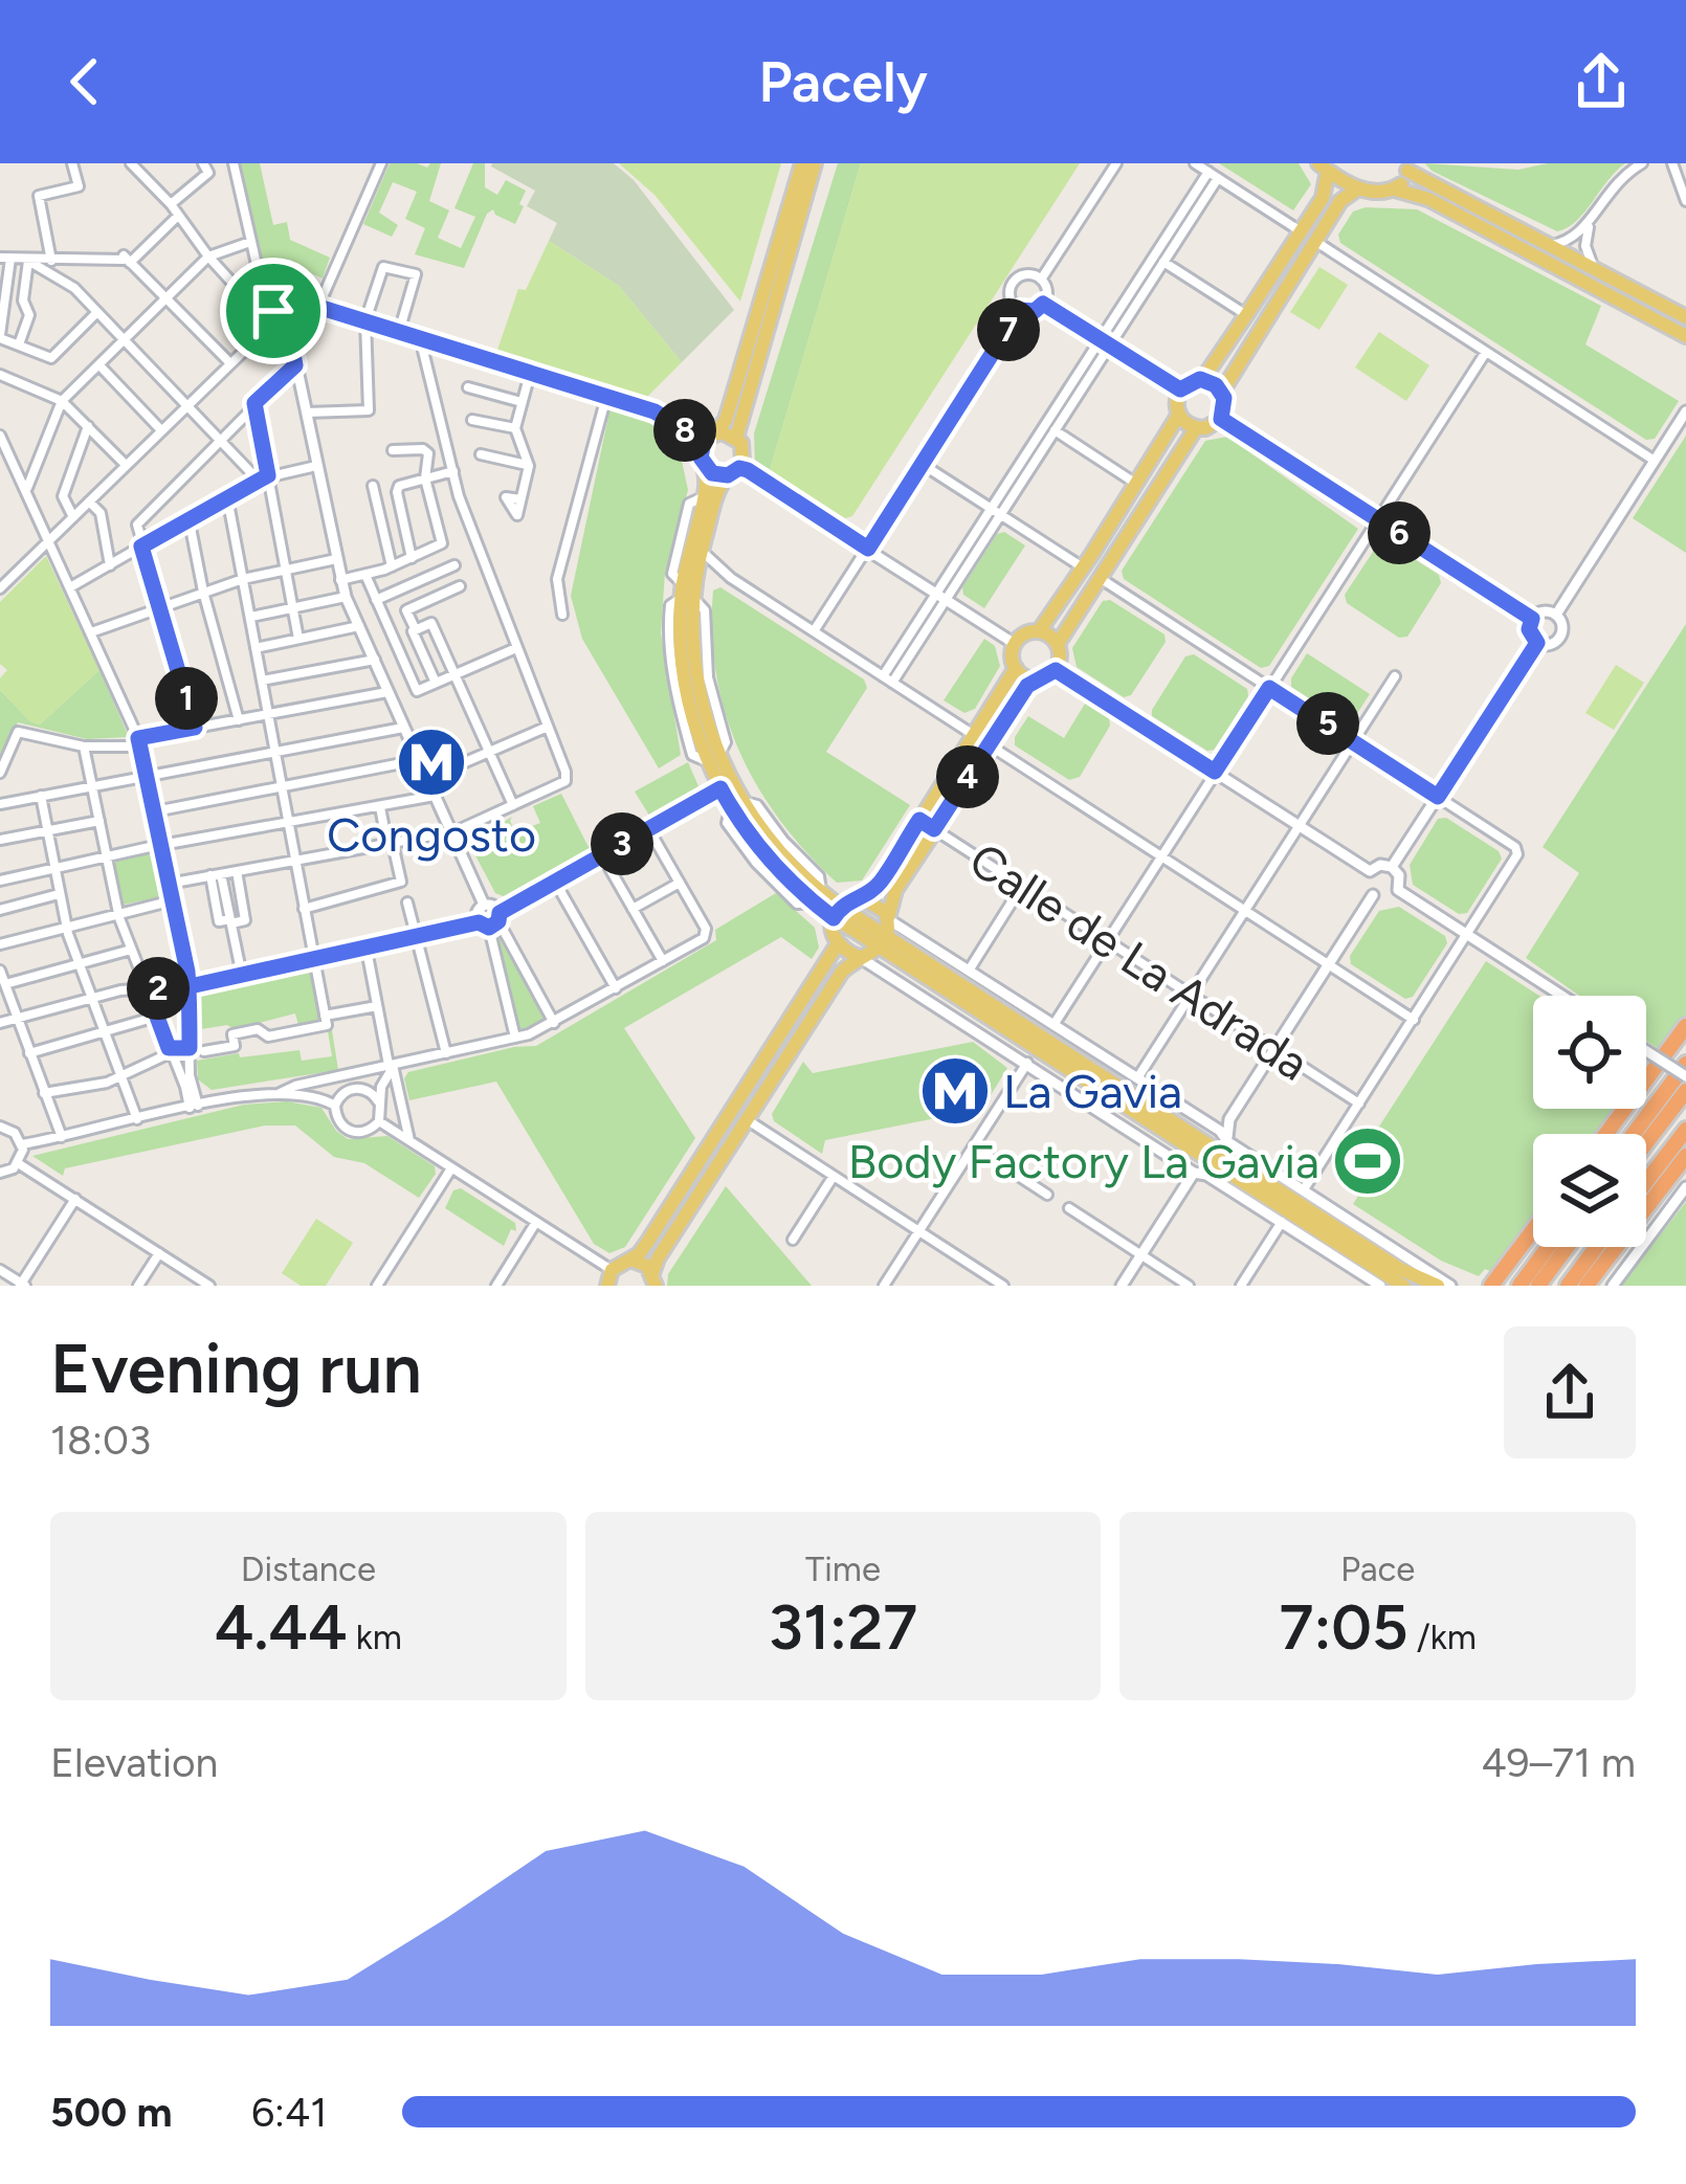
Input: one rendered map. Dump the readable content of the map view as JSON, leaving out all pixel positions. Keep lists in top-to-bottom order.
{
  "streets": {
    "street": ["Calle de La Adrada"]
  },
  "places": {
    "metro station": ["Congosto", "La Gavia"],
    "sports": ["Body Factory La Gavia"]
  },
  "page": {
    "header": "Pacely",
    "pins": [
      "7",
      "8",
      "6",
      "1",
      "5",
      "4",
      "3",
      "2"
    ],
    "heading": ["Evening run", "18:03"],
    "stats": [
      ["Distance", "4.44 km"],
      ["Time", "31:27"],
      ["Pace", "7:05 /km"]
    ],
    "chart": ["Elevation", "49–71 m"],
    "list": [
      {
        "name": "500 m",
        "note": "6:41"
      }
    ]
  }
}
